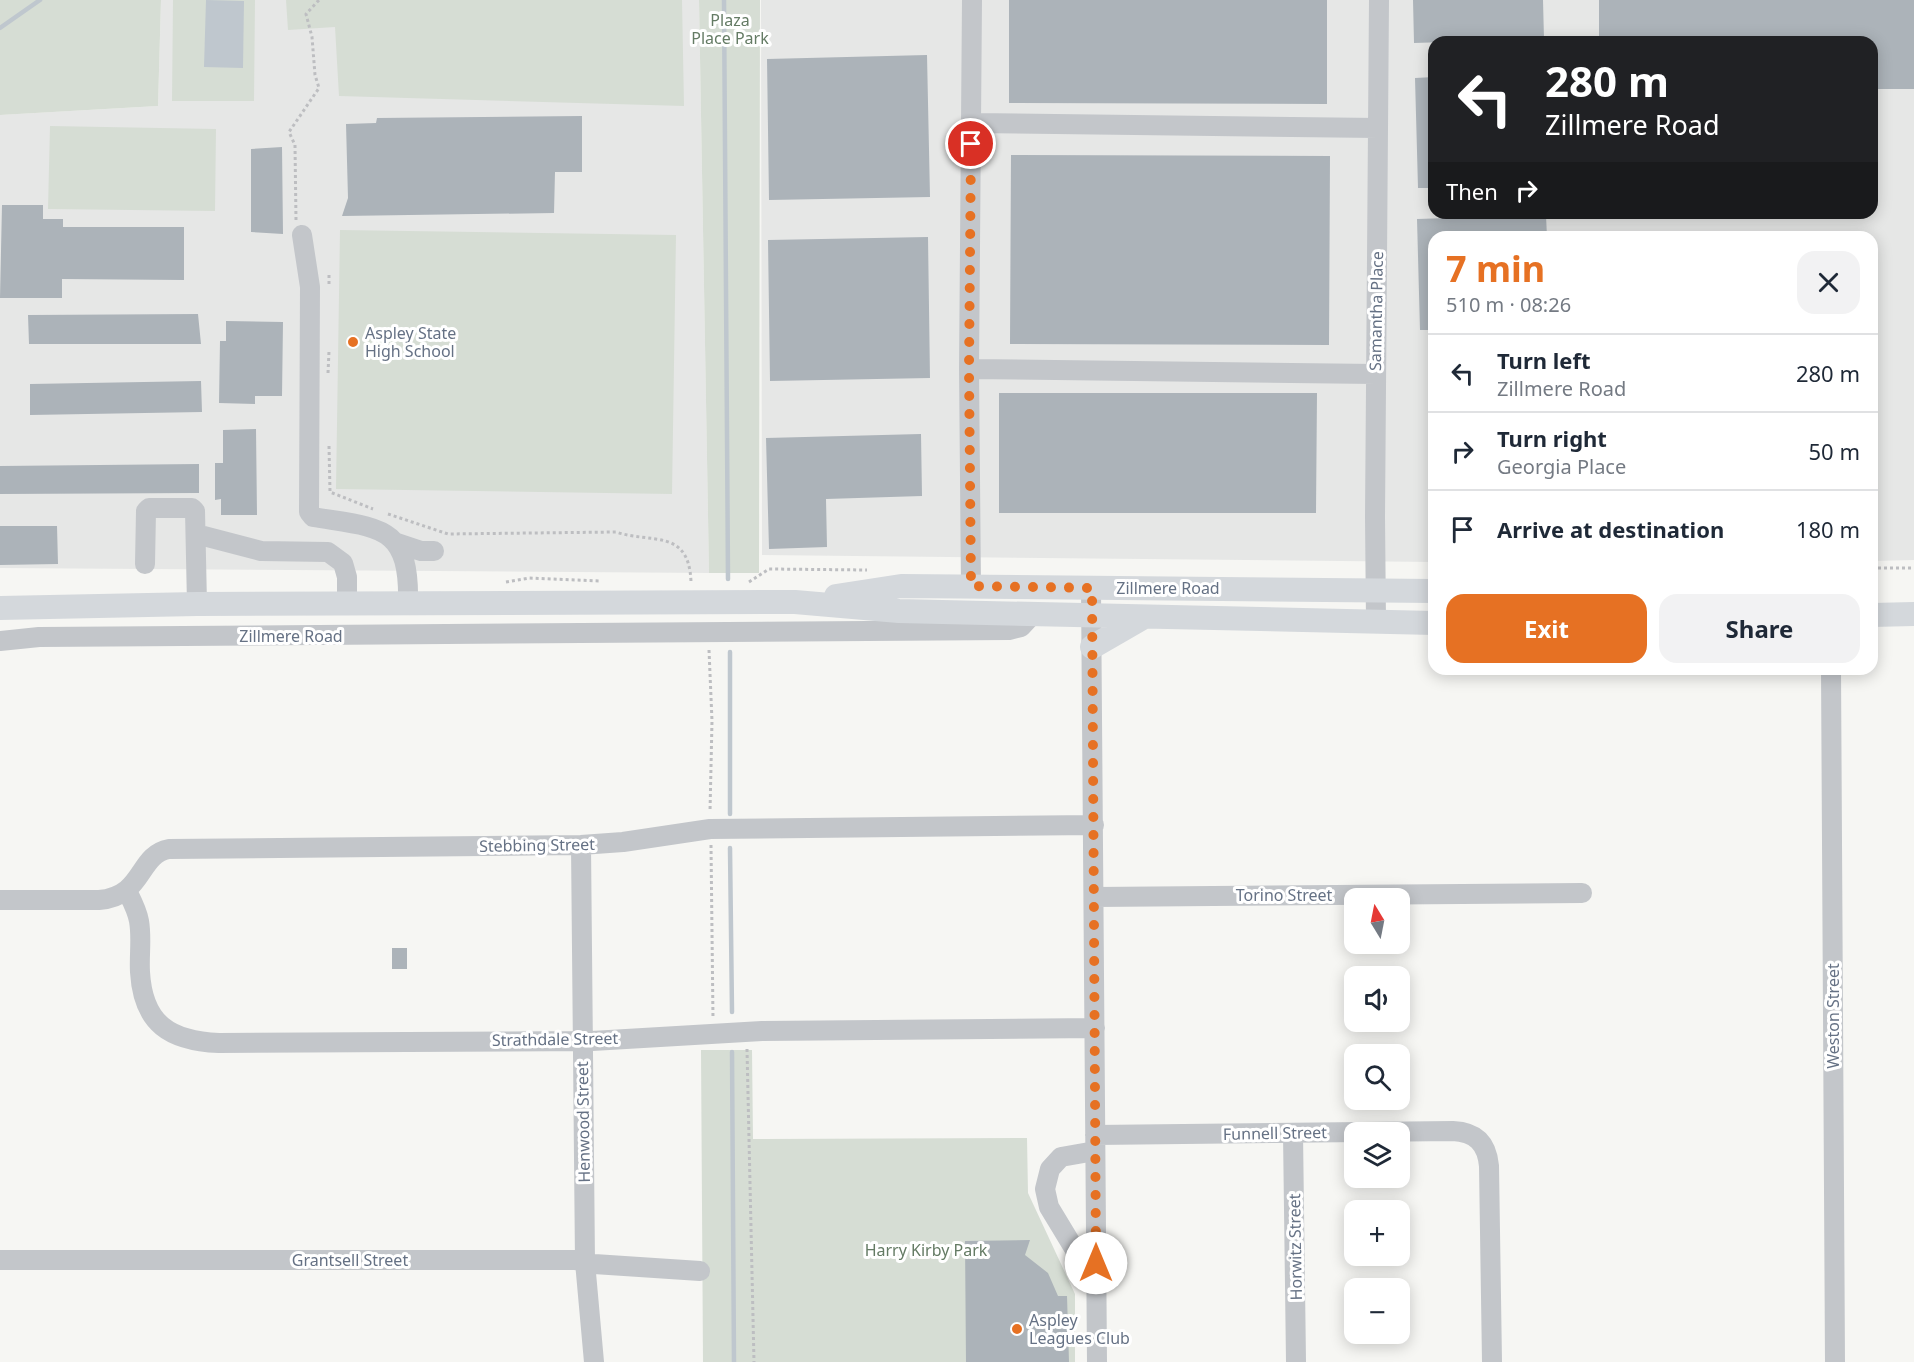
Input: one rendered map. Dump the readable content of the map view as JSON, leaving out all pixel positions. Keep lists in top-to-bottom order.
{
  "streets": {
    "main road": ["Zillmere Road"],
    "street": [
      "Samantha Place",
      "Stebbing Street",
      "Torino Street",
      "Weston Street",
      "Strathdale Street",
      "Henwood Street",
      "Funnell Street",
      "Horwitz Street",
      "Grantsell Street"
    ]
  },
  "crossings": [
    ["Samantha Place", "Zillmere Road"],
    ["Stebbing Street", "Strathdale Street"],
    ["Stebbing Street", "Henwood Street"],
    ["Strathdale Street", "Henwood Street"],
    ["Henwood Street", "Grantsell Street"],
    ["Funnell Street", "Horwitz Street"]
  ],
  "parks": ["Plaza Place Park", "Harry Kirby Park"],
  "places": ["Aspley State High School", "Aspley Leagues Club"],
  "north": "top",
  "page": {
    "turn": ["280 m", "Zillmere Road"],
    "then": "Then",
    "heading": ["7 min", "510 m · 08:26"],
    "list": [
      {
        "name": "Turn left",
        "note": "Zillmere Road",
        "value": "280 m"
      },
      {
        "name": "Turn right",
        "note": "Georgia Place",
        "value": "50 m"
      },
      {
        "name": "Arrive at destination",
        "value": "180 m"
      }
    ],
    "buttons": ["Exit", "Share"],
    "map_buttons": ["+", "−"]
  }
}
